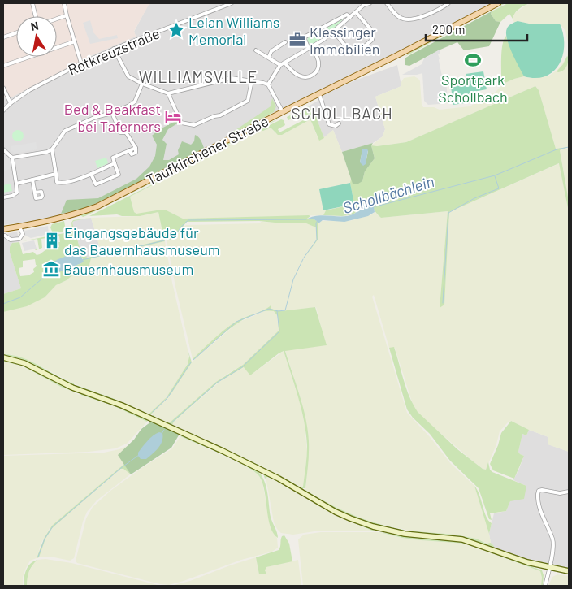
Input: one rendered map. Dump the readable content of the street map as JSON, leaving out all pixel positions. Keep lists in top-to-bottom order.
{
  "streets": {
    "main road": ["Taufkirchener Straße"],
    "street": ["Rotkreuzstraße"]
  },
  "districts": ["WILLIAMSVILLE", "SCHOLLBACH"],
  "water": ["Schollbächlein"],
  "places": {
    "place": ["Lelan Williams Memorial"],
    "office": ["Klessinger Immobilien"],
    "sports": ["Sportpark Schollbach"],
    "hotel": ["Bed & Beakfast bei Taferners"],
    "building": ["Eingangsgebäude für das Bauernhausmuseum"],
    "museum": ["Bauernhausmuseum"]
  },
  "scale_bar": "200 m",
  "north": "top"
}
